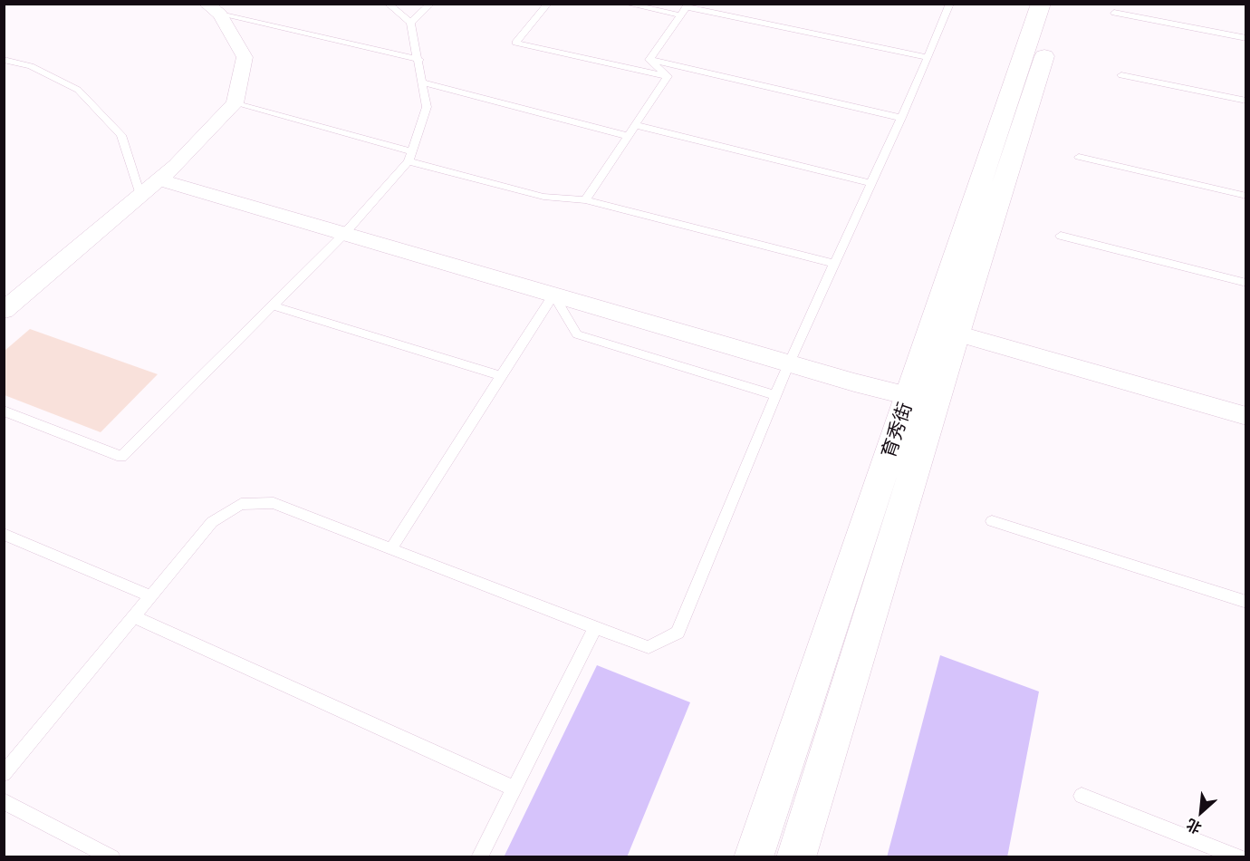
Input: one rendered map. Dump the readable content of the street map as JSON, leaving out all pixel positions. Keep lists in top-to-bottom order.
{
  "streets": {
    "street": ["育秀街"]
  },
  "north": "bottom left"
}
